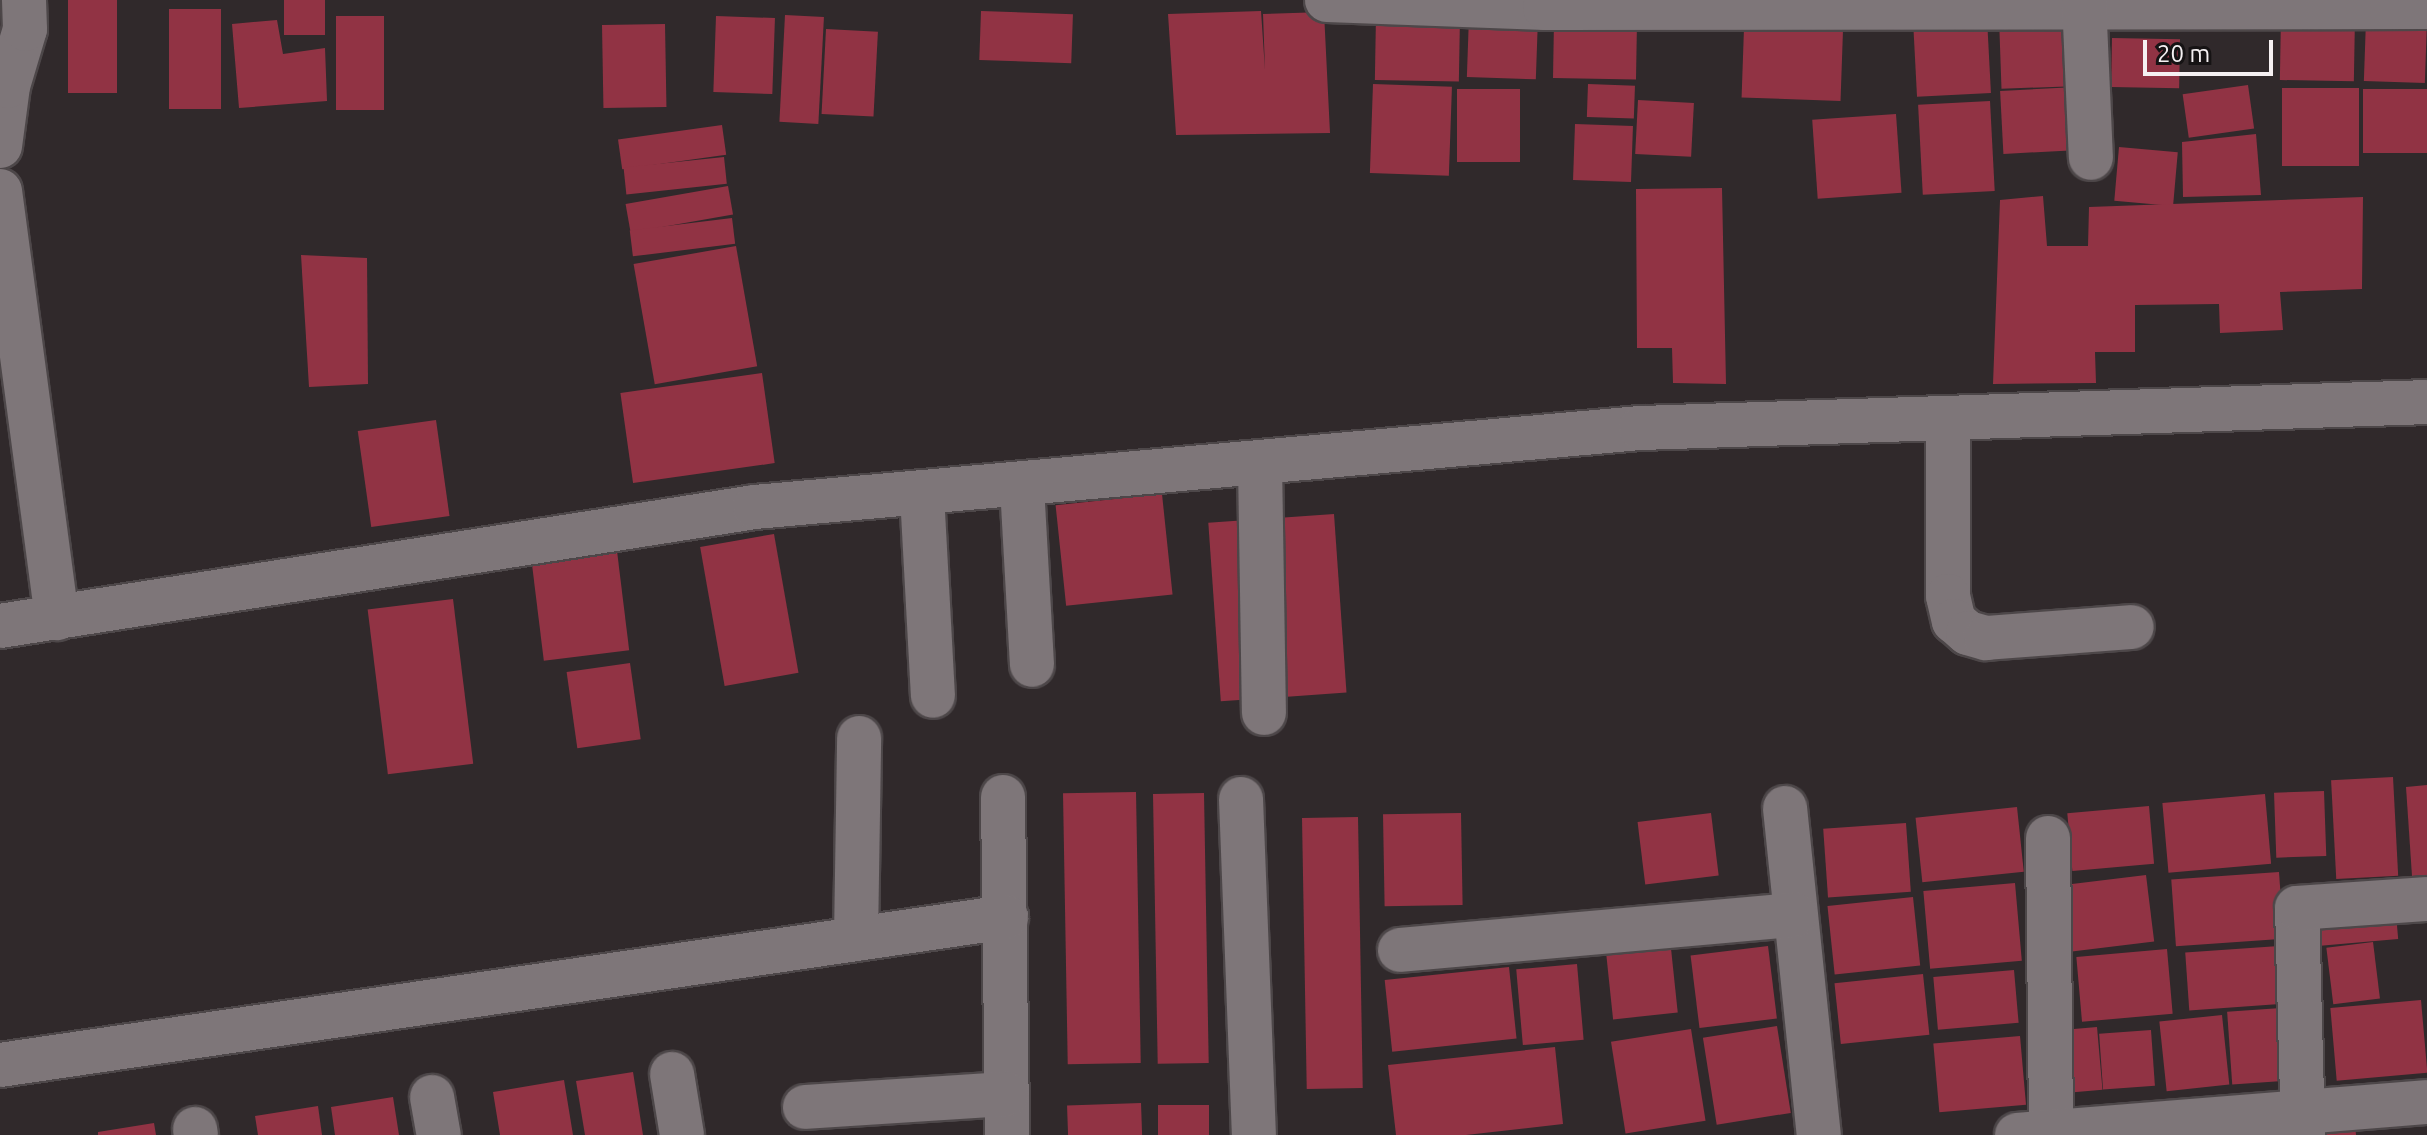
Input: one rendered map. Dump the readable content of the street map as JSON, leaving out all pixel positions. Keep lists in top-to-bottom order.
{
  "scale_bar": "20 m"
}
